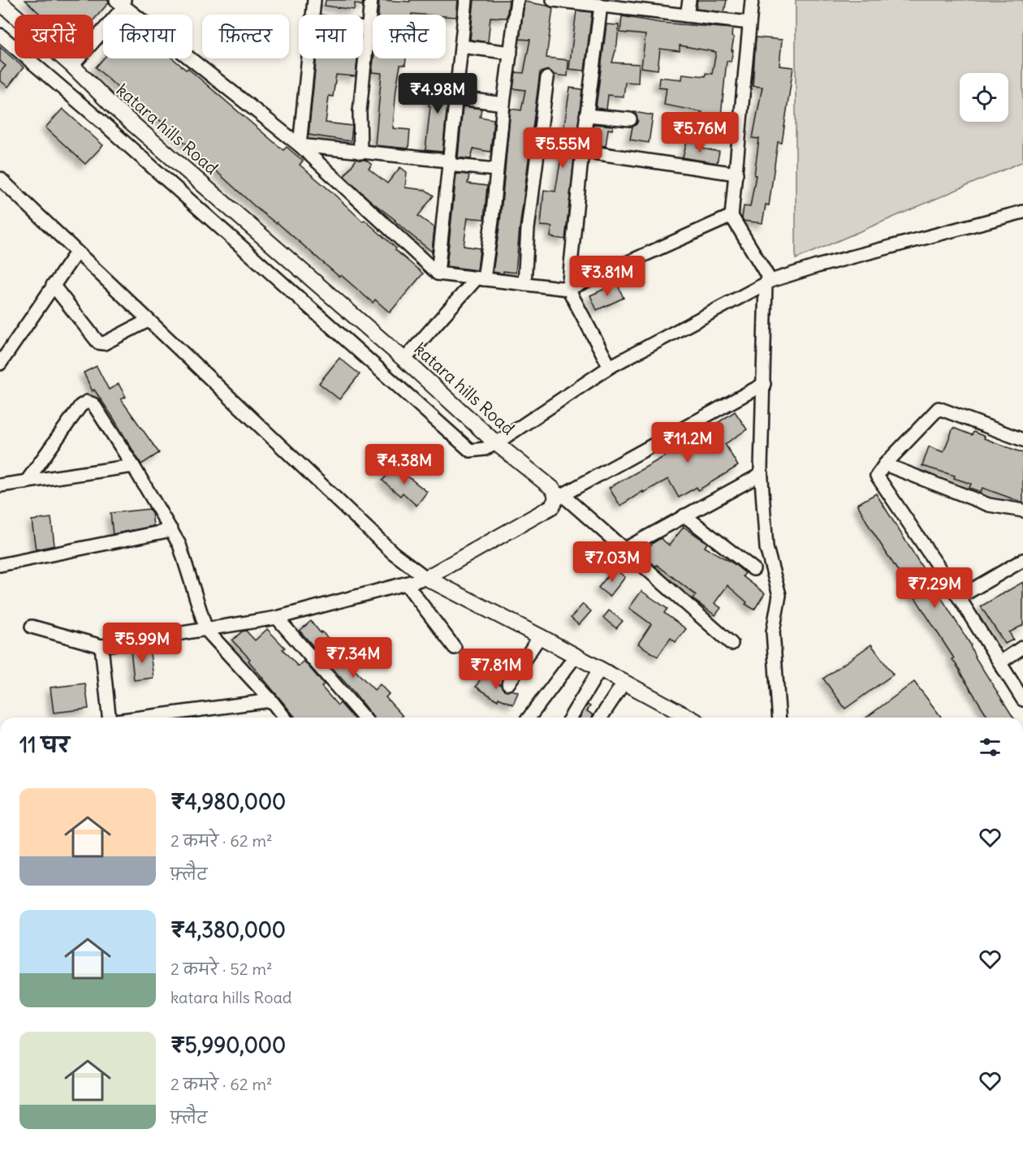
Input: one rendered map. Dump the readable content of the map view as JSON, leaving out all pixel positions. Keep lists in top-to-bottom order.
{
  "streets": {
    "main road": ["katara hills Road"]
  },
  "page": {
    "chip": [
      "खरीदें",
      "किराया",
      "फ़िल्टर",
      "नया",
      "फ़्लैट"
    ],
    "price": [
      "₹4.98M",
      "₹5.76M",
      "₹5.55M",
      "₹3.81M",
      "₹11.2M",
      "₹4.38M",
      "₹7.03M",
      "₹7.29M",
      "₹5.99M",
      "₹7.34M",
      "₹7.81M"
    ],
    "heading": "11 घर",
    "list": [
      {
        "name": "₹4,980,000",
        "note": "2 कमरे · 62 m² · फ़्लैट"
      },
      {
        "name": "₹4,380,000",
        "note": "2 कमरे · 52 m² · katara hills Road"
      },
      {
        "name": "₹5,990,000",
        "note": "2 कमरे · 62 m² · फ़्लैट"
      }
    ]
  }
}
